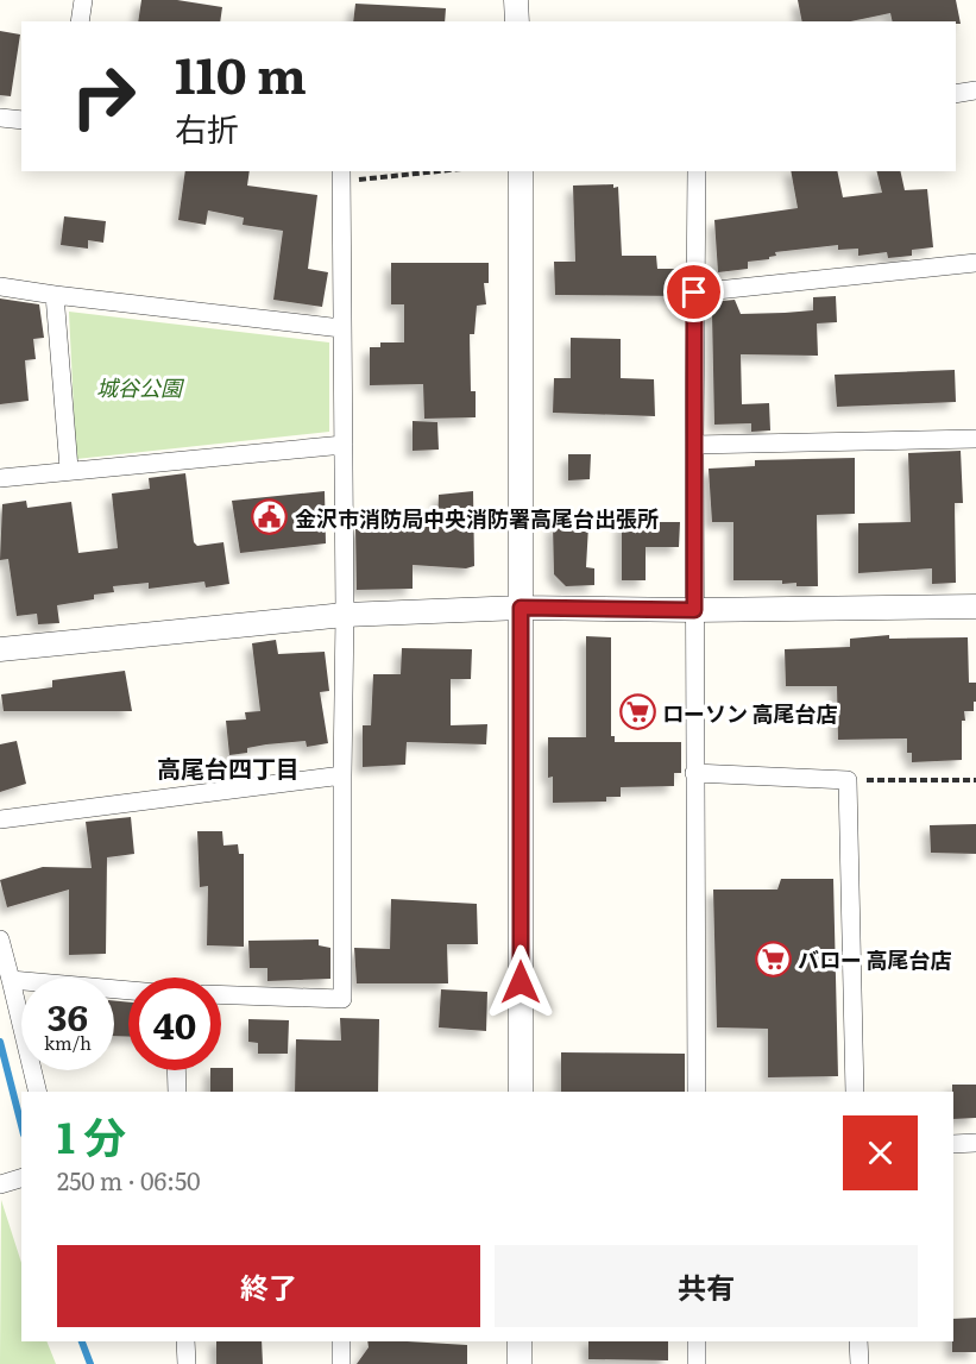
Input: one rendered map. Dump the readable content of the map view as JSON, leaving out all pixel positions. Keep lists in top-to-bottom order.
{
  "districts": ["高尾台四丁目"],
  "parks": ["城谷公園"],
  "places": {
    "public building": ["金沢市消防局中央消防署高尾台出張所"],
    "supermarket": ["ローソン 高尾台店", "バロー 高尾台店"]
  },
  "page": {
    "turn": ["110 m", "右折"],
    "speed": "36 km/h",
    "limit": "40",
    "heading": ["1 分", "250 m · 06:50"],
    "buttons": ["終了", "共有"]
  }
}
